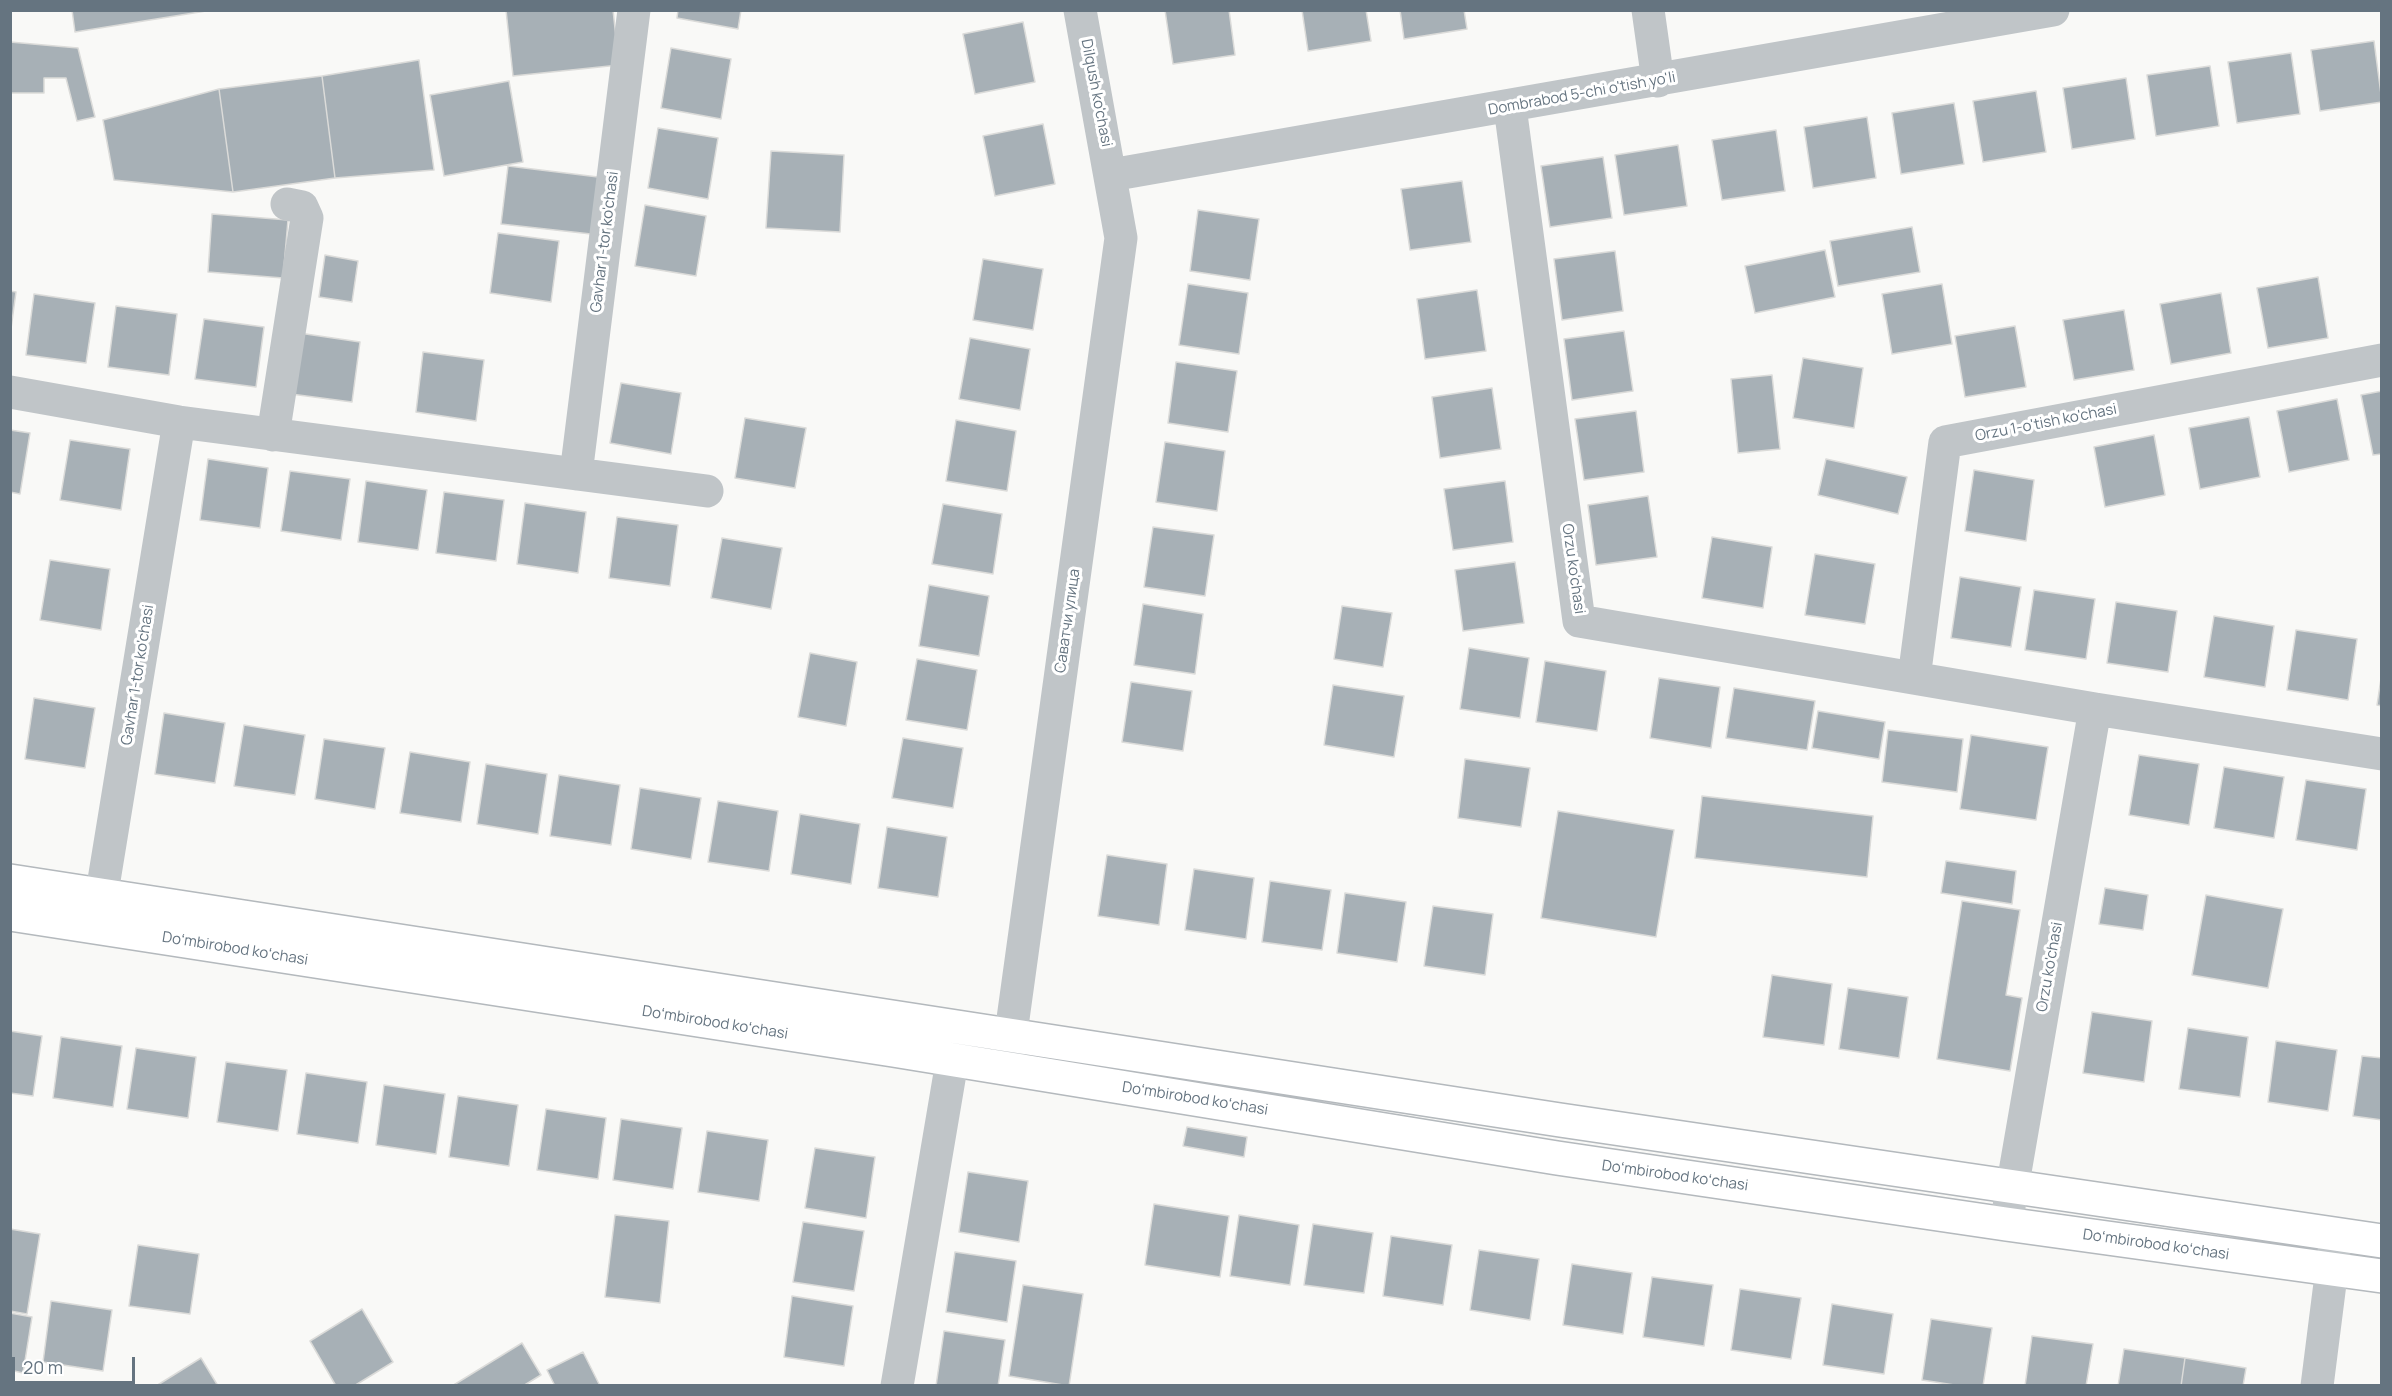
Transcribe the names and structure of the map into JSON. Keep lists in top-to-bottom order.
{
  "streets": {
    "main road": ["Doʻmbirobod koʻchasi"],
    "street": [
      "Dilqush ko'chasi",
      "Dombrabod 5-chi o'tish yo'li",
      "Gavhar 1-tor ko'chasi",
      "Orzu 1-o'tish ko'chasi",
      "Orzu ko'chasi",
      "Саватчи улица"
    ]
  },
  "crossings": [
    ["Dilqush ko'chasi", "Dombrabod 5-chi o'tish yo'li"],
    ["Dilqush ko'chasi", "Саватчи улица"],
    ["Dombrabod 5-chi o'tish yo'li", "Orzu ko'chasi"],
    ["Dombrabod 5-chi o'tish yo'li", "Саватчи улица"],
    ["Gavhar 1-tor ko'chasi", "Doʻmbirobod koʻchasi"],
    ["Orzu 1-o'tish ko'chasi", "Orzu ko'chasi"],
    ["Orzu ko'chasi", "Doʻmbirobod koʻchasi"],
    ["Саватчи улица", "Doʻmbirobod koʻchasi"]
  ],
  "scale_bar": "20 m"
}
